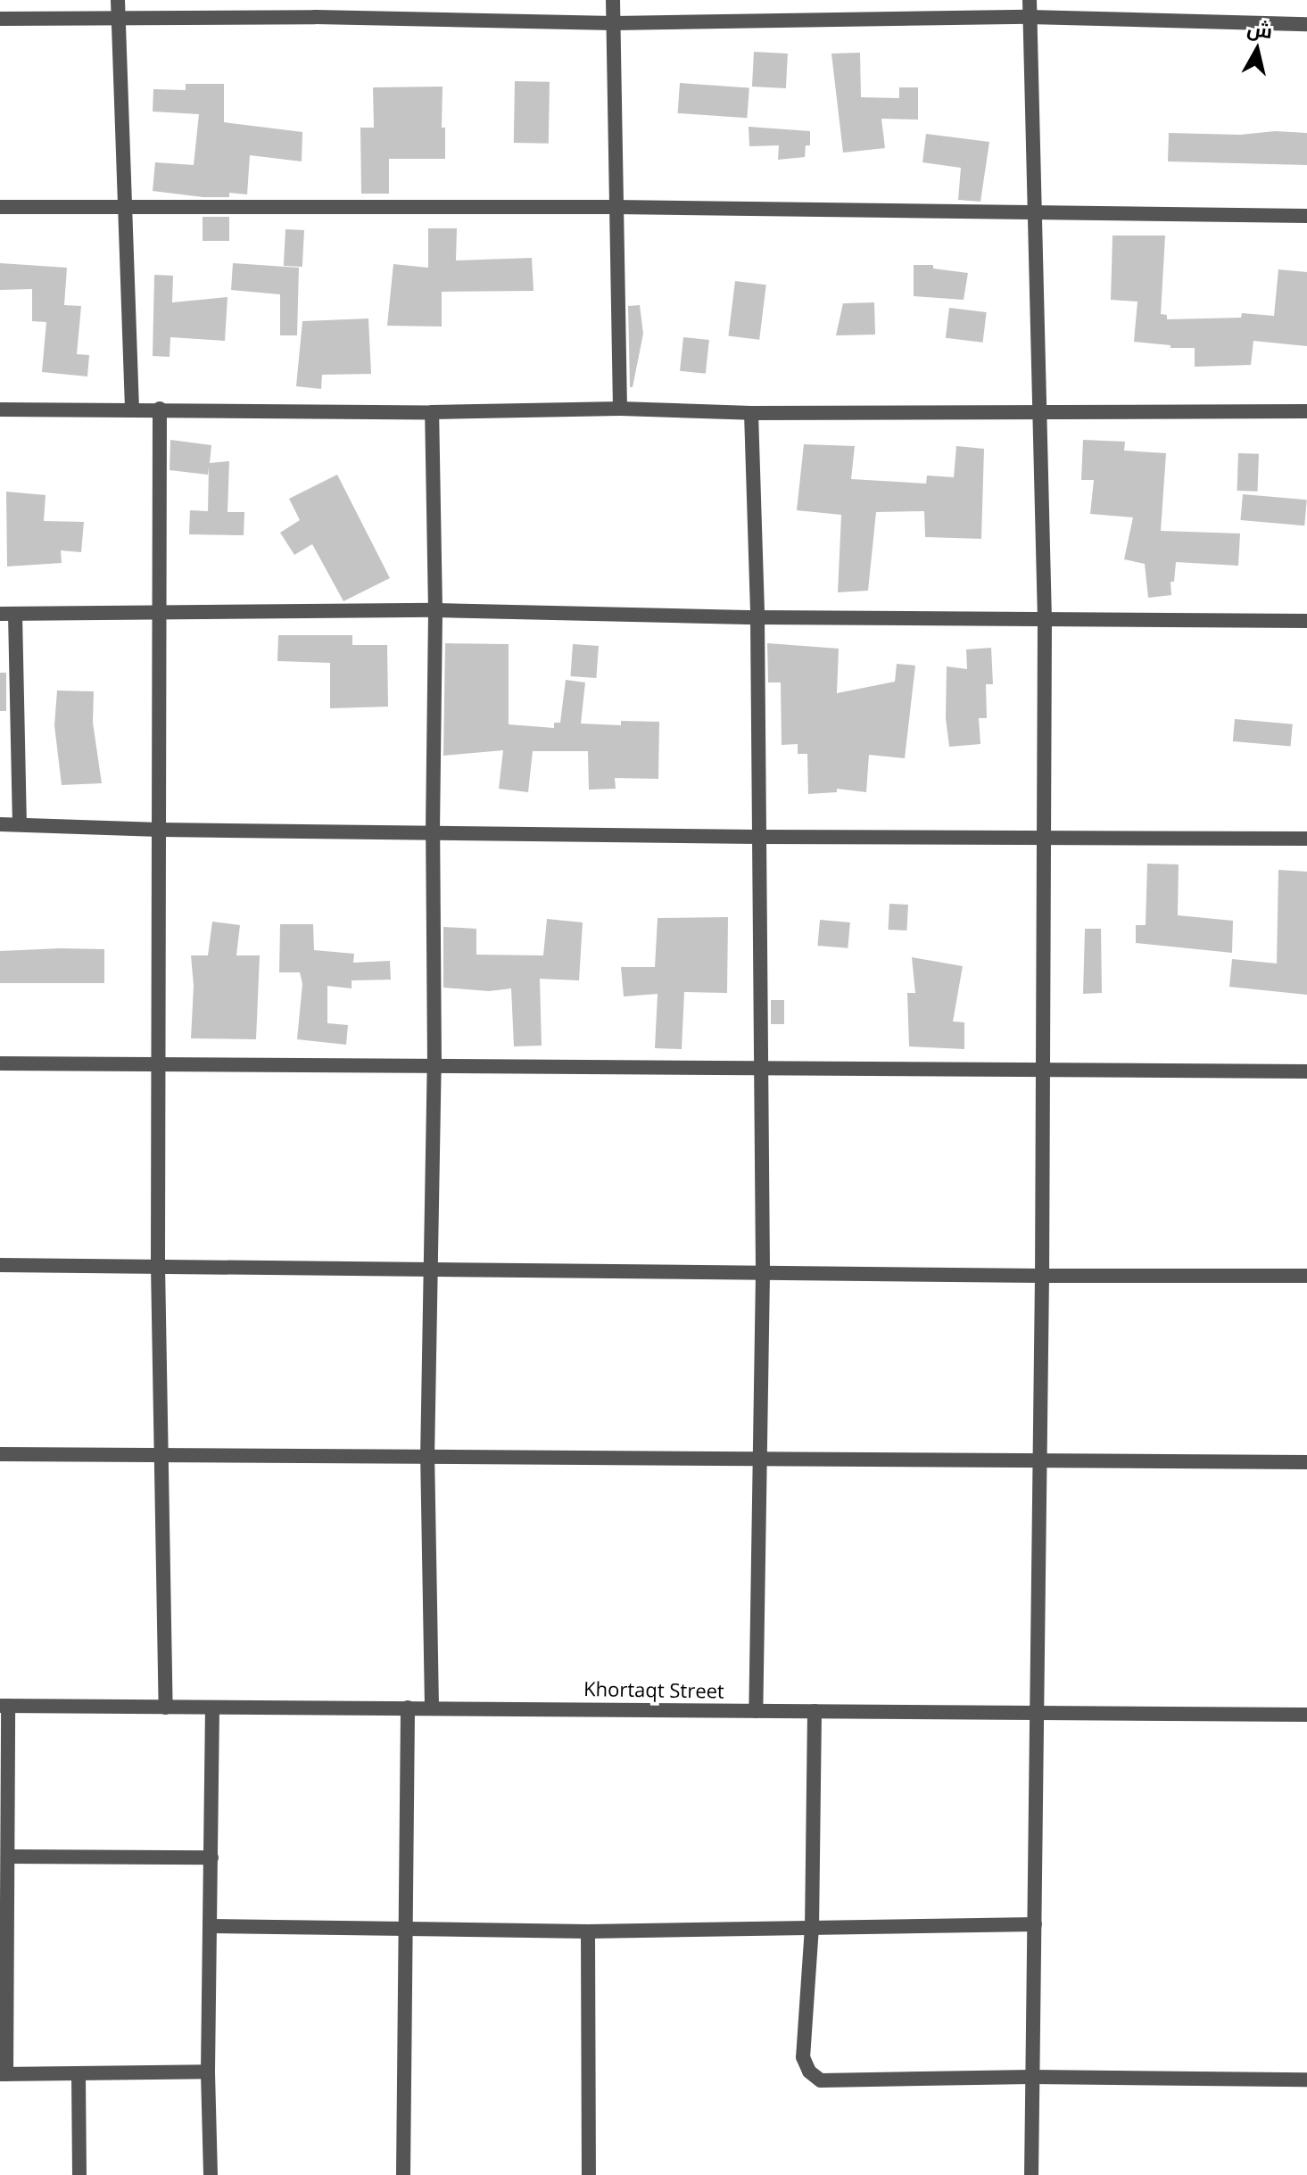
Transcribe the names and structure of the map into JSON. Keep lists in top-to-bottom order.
{
  "streets": {
    "street": ["Khortaqt Street"]
  },
  "north": "top"
}
